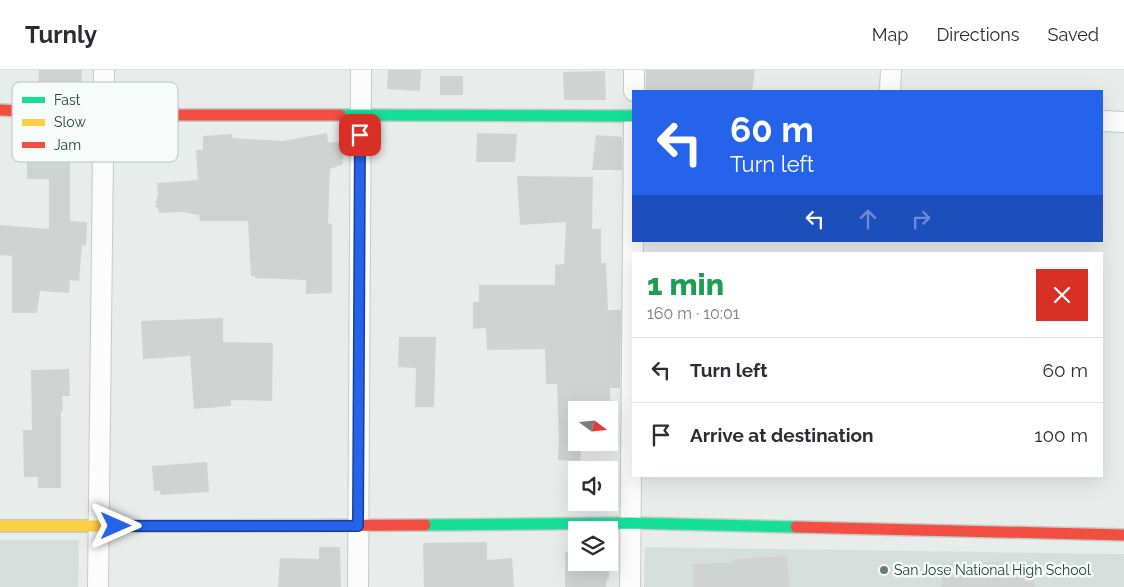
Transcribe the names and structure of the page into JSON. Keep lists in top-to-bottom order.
{
  "places": ["San Jose National High School"],
  "legend": ["Fast", "Slow", "Jam"],
  "north": "right",
  "page": {
    "header": "Turnly",
    "nav": ["Map", "Directions", "Saved"],
    "turn": ["60 m", "Turn left"],
    "heading": ["1 min", "160 m · 10:01"],
    "list": [
      {
        "name": "Turn left",
        "value": "60 m"
      },
      {
        "name": "Arrive at destination",
        "value": "100 m"
      }
    ]
  }
}
